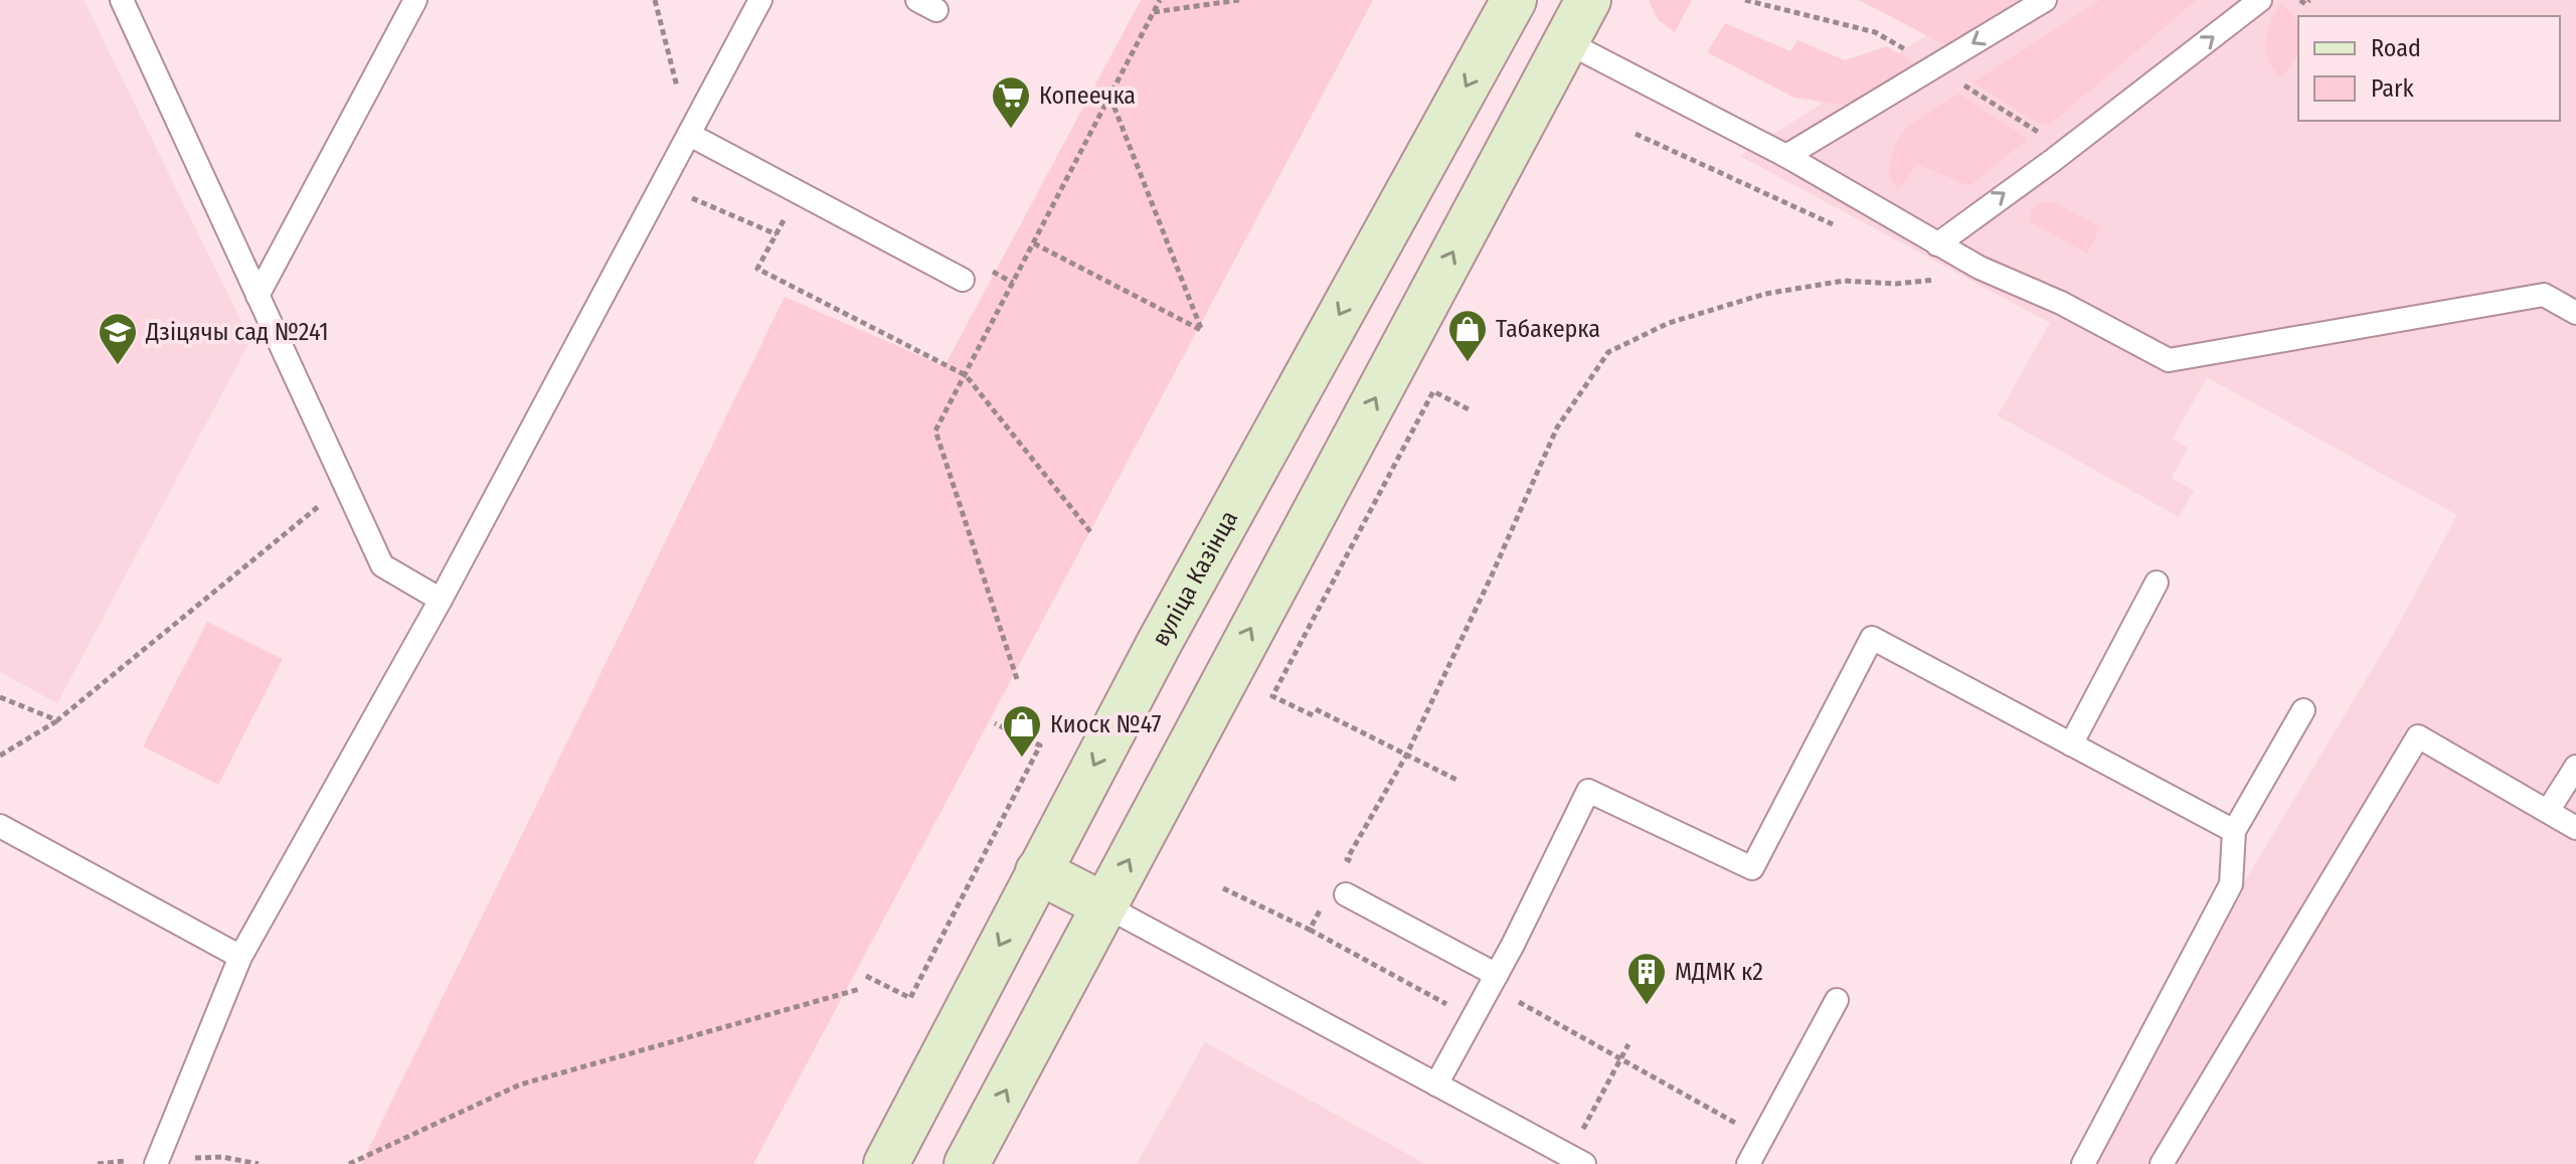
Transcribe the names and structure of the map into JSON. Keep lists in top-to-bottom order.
{
  "streets": {
    "main road": ["вуліца Казінца"]
  },
  "places": {
    "supermarket": ["Копеечка"],
    "shop": ["Табакерка", "Киоск №47"],
    "school or university": ["Дзіцячы сад №241"],
    "building": ["МДМК к2"]
  },
  "legend": ["Road", "Park"]
}
